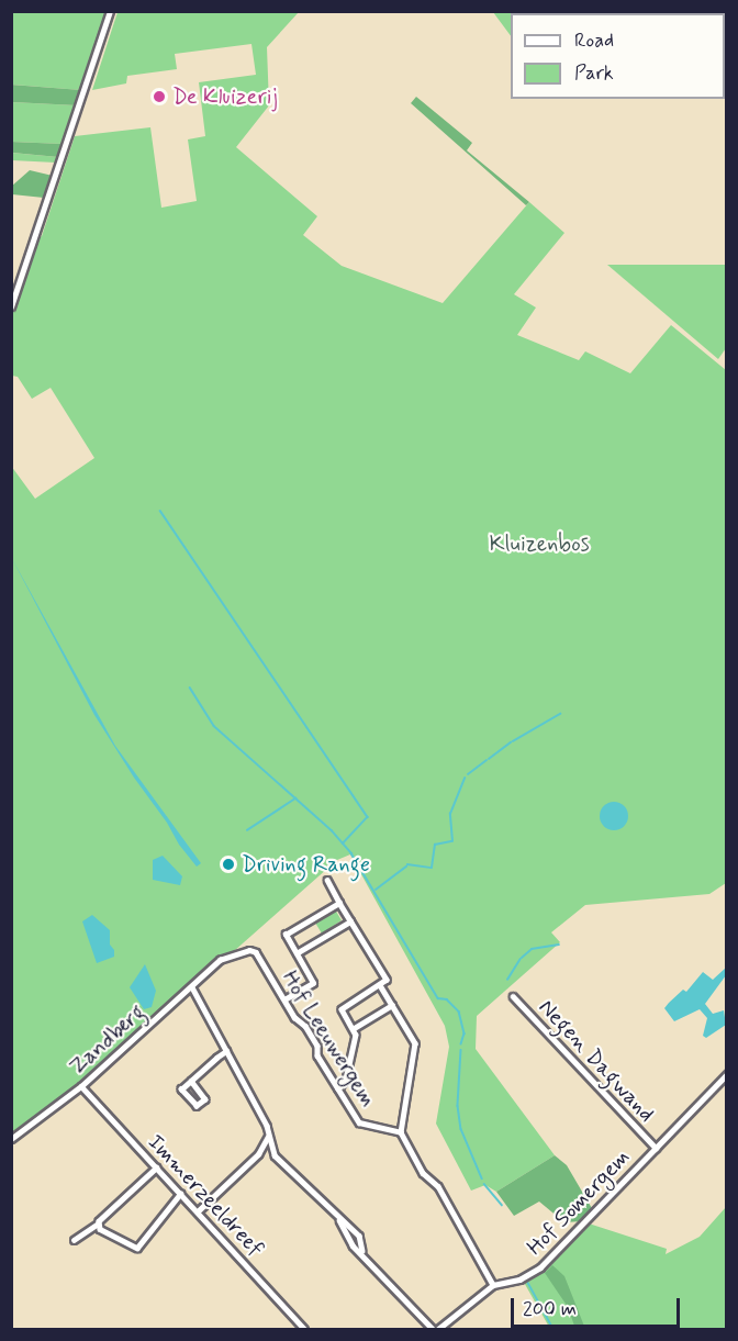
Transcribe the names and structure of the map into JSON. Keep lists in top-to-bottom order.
{
  "streets": {
    "street": [
      "Hof Leeuwergem",
      "Zandberg",
      "Negen Dagwand",
      "Immerzeeldreef",
      "Hof Somergem"
    ]
  },
  "crossings": [
    ["Hof Leeuwergem", "Zandberg"],
    ["Zandberg", "Immerzeeldreef"],
    ["Negen Dagwand", "Hof Somergem"]
  ],
  "parks": ["Kluizenbos"],
  "places": ["De Kluizerij", "Driving Range"],
  "legend": ["Road", "Park"],
  "scale_bar": "200 m"
}
